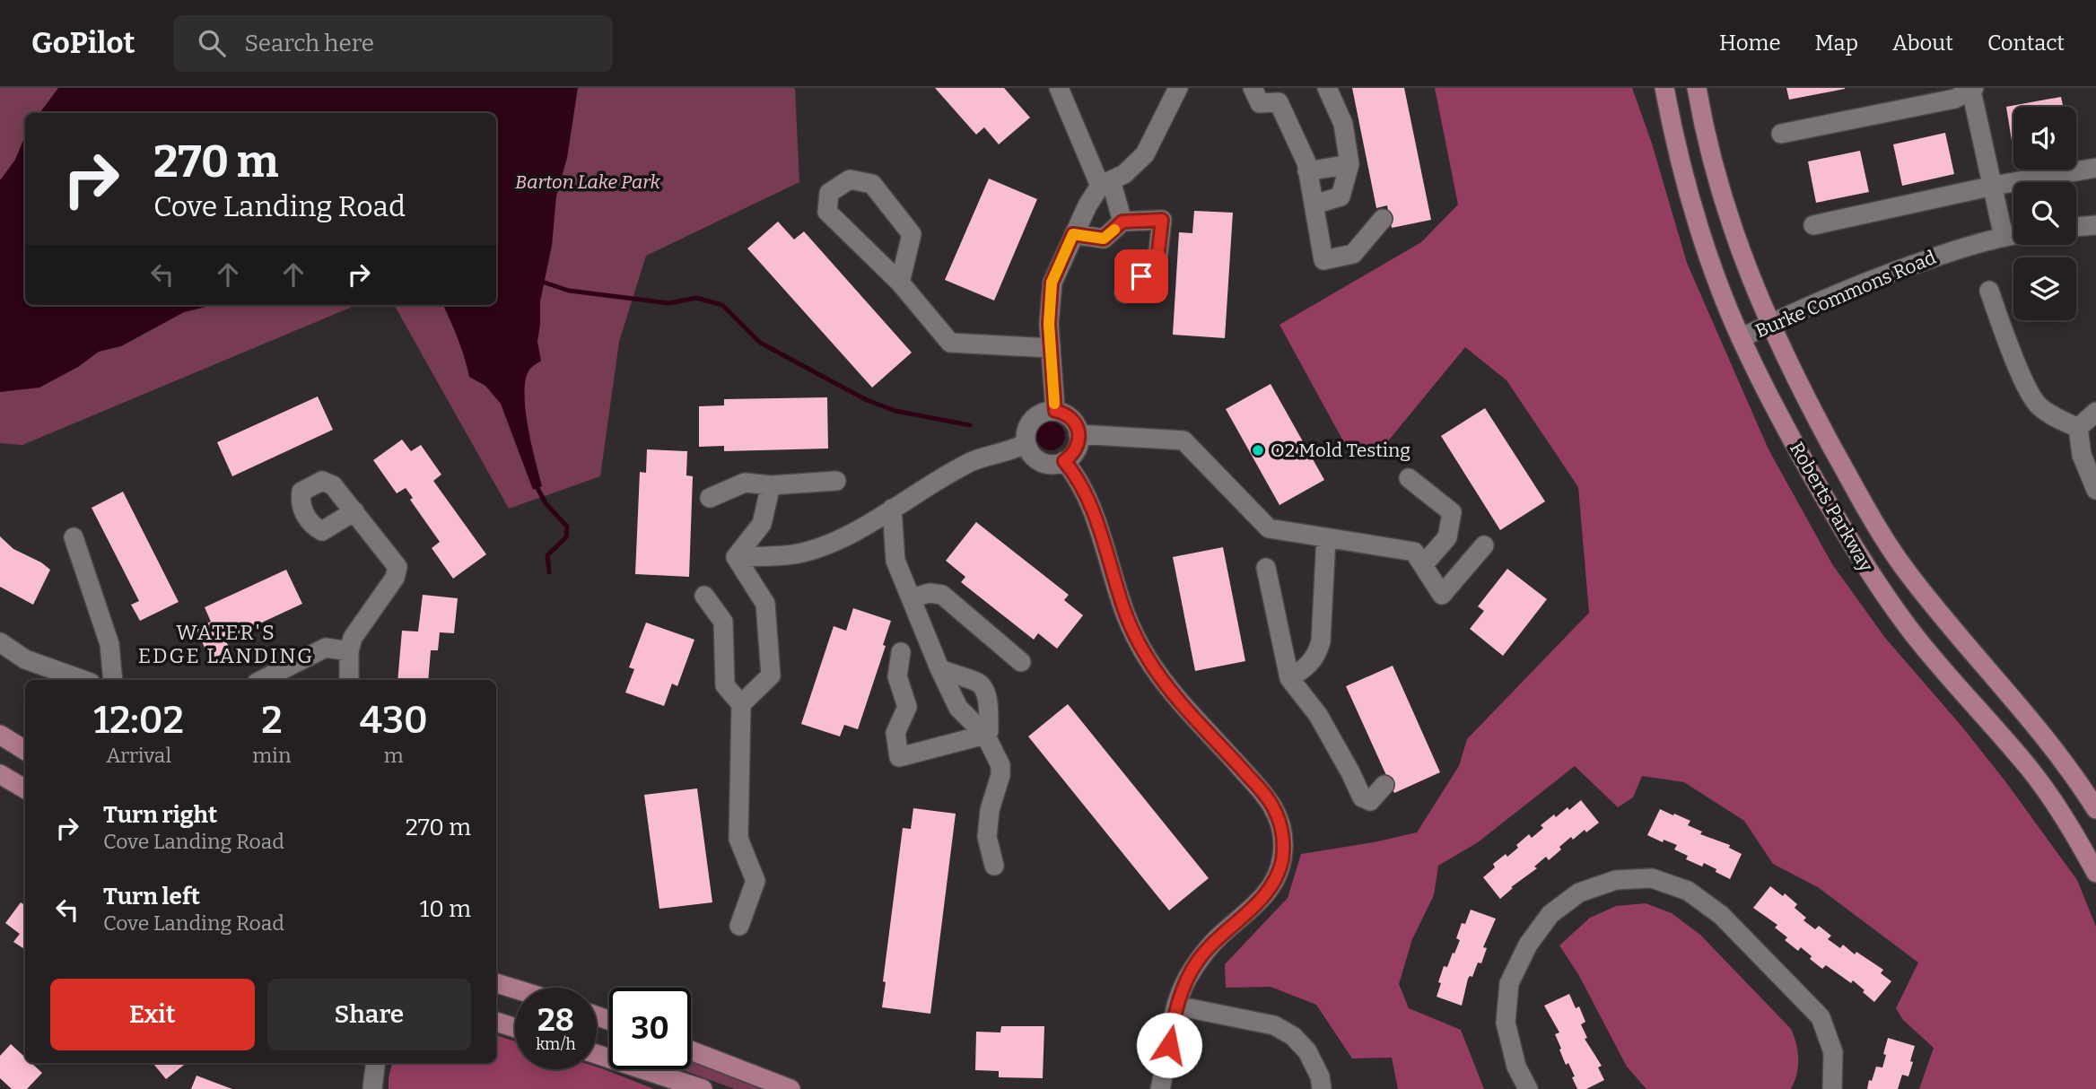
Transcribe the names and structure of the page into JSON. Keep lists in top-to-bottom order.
{
  "streets": {
    "main road": ["Roberts Parkway"],
    "street": ["Burke Commons Road"]
  },
  "crossings": [
    ["Burke Commons Road", "Roberts Parkway"]
  ],
  "districts": ["WATER'S EDGE LANDING"],
  "parks": ["Barton Lake Park"],
  "places": ["O2 Mold Testing"],
  "page": {
    "header": "GoPilot",
    "search": "Search here",
    "nav": [
      "Home",
      "Map",
      "About",
      "Contact"
    ],
    "turn": ["270 m", "Cove Landing Road"],
    "eta": [
      "12:02",
      "Arrival",
      "2",
      "min",
      "430",
      "m"
    ],
    "list": [
      {
        "name": "Turn right",
        "note": "Cove Landing Road",
        "value": "270 m"
      },
      {
        "name": "Turn left",
        "note": "Cove Landing Road",
        "value": "10 m"
      }
    ],
    "buttons": ["Exit", "Share"],
    "speed": "28 km/h",
    "limit": "30"
  }
}
